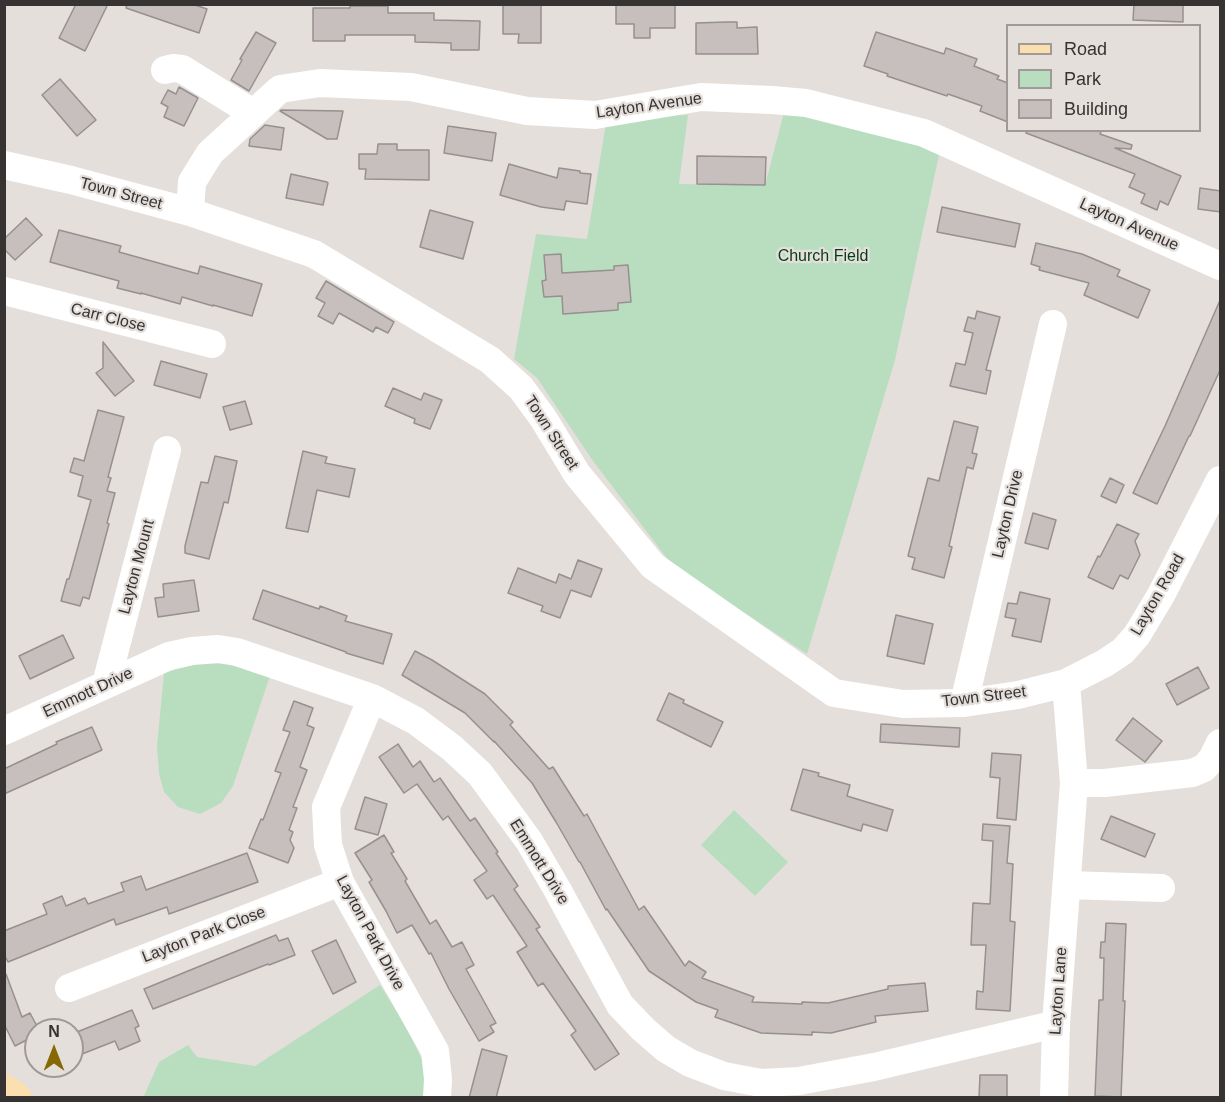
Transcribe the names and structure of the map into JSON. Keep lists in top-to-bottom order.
{
  "streets": {
    "street": [
      "Layton Avenue",
      "Town Street",
      "Carr Close",
      "Layton Drive",
      "Layton Mount",
      "Layton Road",
      "Emmott Drive",
      "Layton Park Drive",
      "Layton Park Close",
      "Layton Lane"
    ]
  },
  "crossings": [
    ["Layton Avenue", "Town Street"],
    ["Town Street", "Layton Drive"],
    ["Town Street", "Layton Road"],
    ["Town Street", "Layton Lane"],
    ["Layton Mount", "Emmott Drive"],
    ["Layton Road", "Layton Lane"],
    ["Emmott Drive", "Layton Park Drive"],
    ["Emmott Drive", "Layton Lane"],
    ["Layton Park Drive", "Layton Park Close"]
  ],
  "parks": ["Church Field"],
  "legend": ["Road", "Park", "Building"],
  "north": "top"
}
